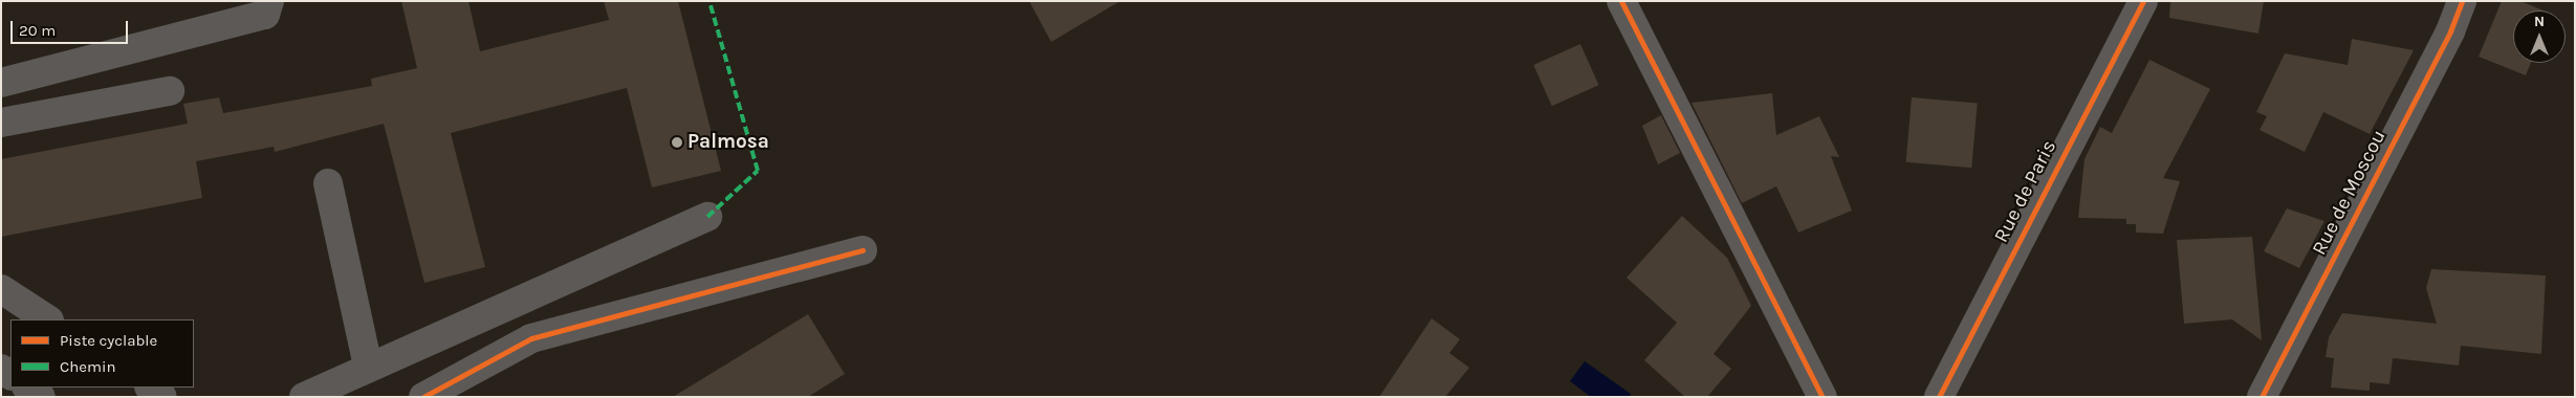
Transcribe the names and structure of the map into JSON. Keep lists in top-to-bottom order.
{
  "streets": {
    "street": ["Rue de Paris", "Rue de Moscou"]
  },
  "places": ["Palmosa"],
  "legend": ["Piste cyclable", "Chemin"],
  "scale_bar": "20 m",
  "north": "top"
}
